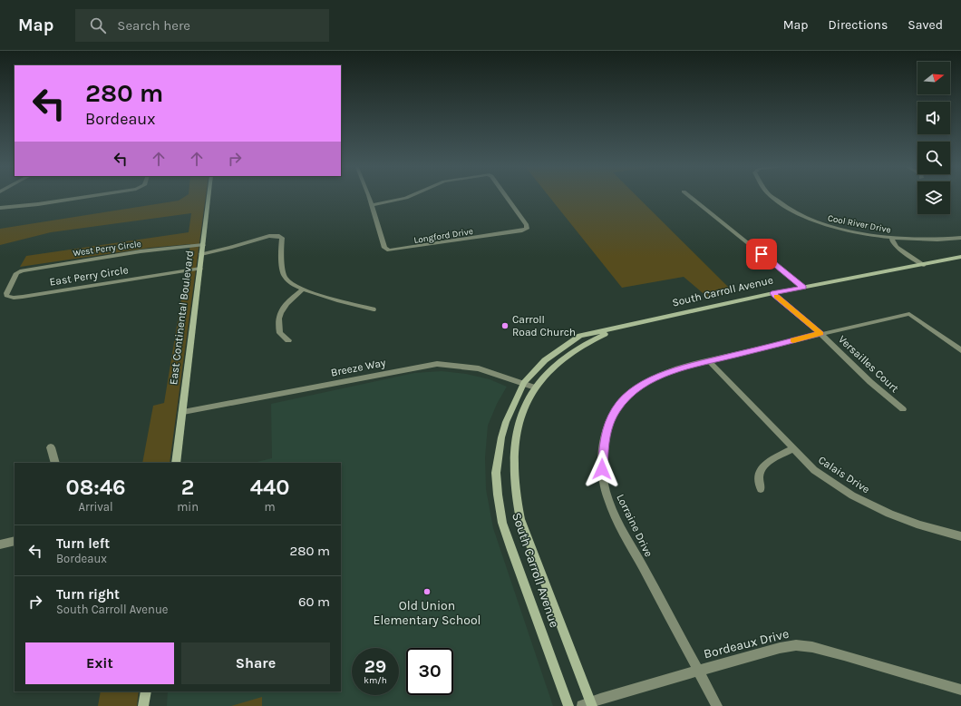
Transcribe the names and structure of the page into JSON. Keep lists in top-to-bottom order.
{
  "streets": {
    "main road": ["South Carroll Avenue", "East Continental Boulevard"],
    "street": [
      "Cool River Drive",
      "Longford Drive",
      "West Perry Circle",
      "East Perry Circle",
      "Versailles Court",
      "Breeze Way",
      "Calais Drive",
      "Lorraine Drive",
      "Bordeaux Drive"
    ]
  },
  "crossings": [
    ["West Perry Circle", "East Perry Circle"],
    ["West Perry Circle", "East Continental Boulevard"],
    ["East Perry Circle", "East Continental Boulevard"],
    ["South Carroll Avenue", "Versailles Court"],
    ["South Carroll Avenue", "Breeze Way"],
    ["South Carroll Avenue", "Bordeaux Drive"],
    ["East Continental Boulevard", "Breeze Way"],
    ["Versailles Court", "Lorraine Drive"],
    ["Calais Drive", "Lorraine Drive"],
    ["Lorraine Drive", "Bordeaux Drive"]
  ],
  "places": ["Carroll Road Church", "Old Union Elementary School"],
  "north": "right",
  "page": {
    "header": "Map",
    "search": "Search here",
    "nav": ["Map", "Directions", "Saved"],
    "turn": ["280 m", "Bordeaux"],
    "eta": [
      "08:46",
      "Arrival",
      "2",
      "min",
      "440",
      "m"
    ],
    "list": [
      {
        "name": "Turn left",
        "note": "Bordeaux",
        "value": "280 m"
      },
      {
        "name": "Turn right",
        "note": "South Carroll Avenue",
        "value": "60 m"
      }
    ],
    "buttons": ["Exit", "Share"],
    "speed": "29 km/h",
    "limit": "30"
  }
}
